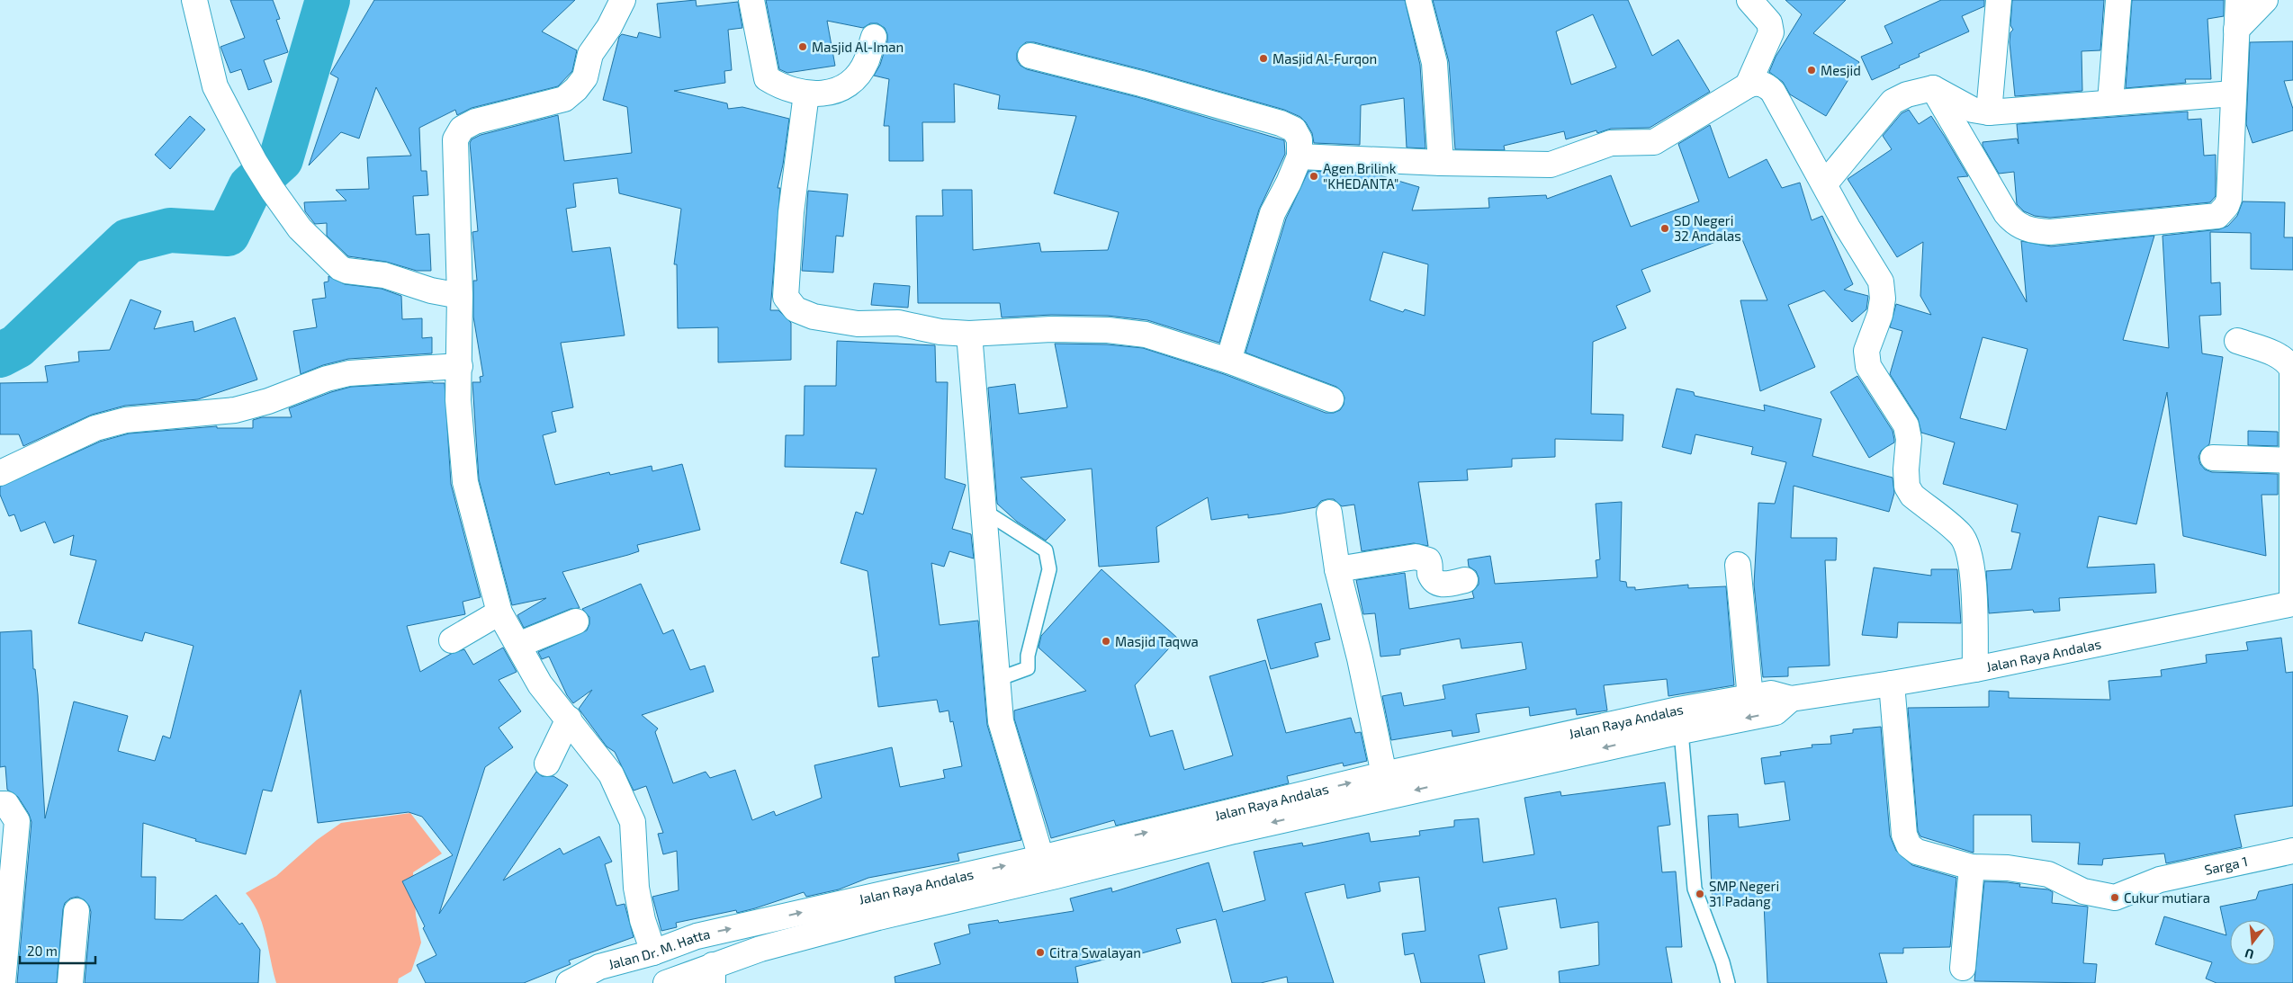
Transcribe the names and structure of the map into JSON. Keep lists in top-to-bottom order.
{
  "streets": {
    "street": ["Jalan Raya Andalas", "Sarga 1", "Jalan Dr. M. Hatta"]
  },
  "crossings": [
    ["Jalan Raya Andalas", "Sarga 1"],
    ["Jalan Raya Andalas", "Jalan Dr. M. Hatta"]
  ],
  "places": [
    "Masjid Al-Iman",
    "Masjid Al-Furqon",
    "Mesjid",
    "Agen Brilink \"KHEDANTA\"",
    "SD Negeri 32 Andalas",
    "Masjid Taqwa",
    "SMP Negeri 31 Padang",
    "Cukur mutiara",
    "Citra Swalayan"
  ],
  "scale_bar": "20 m",
  "north": "bottom"
}
